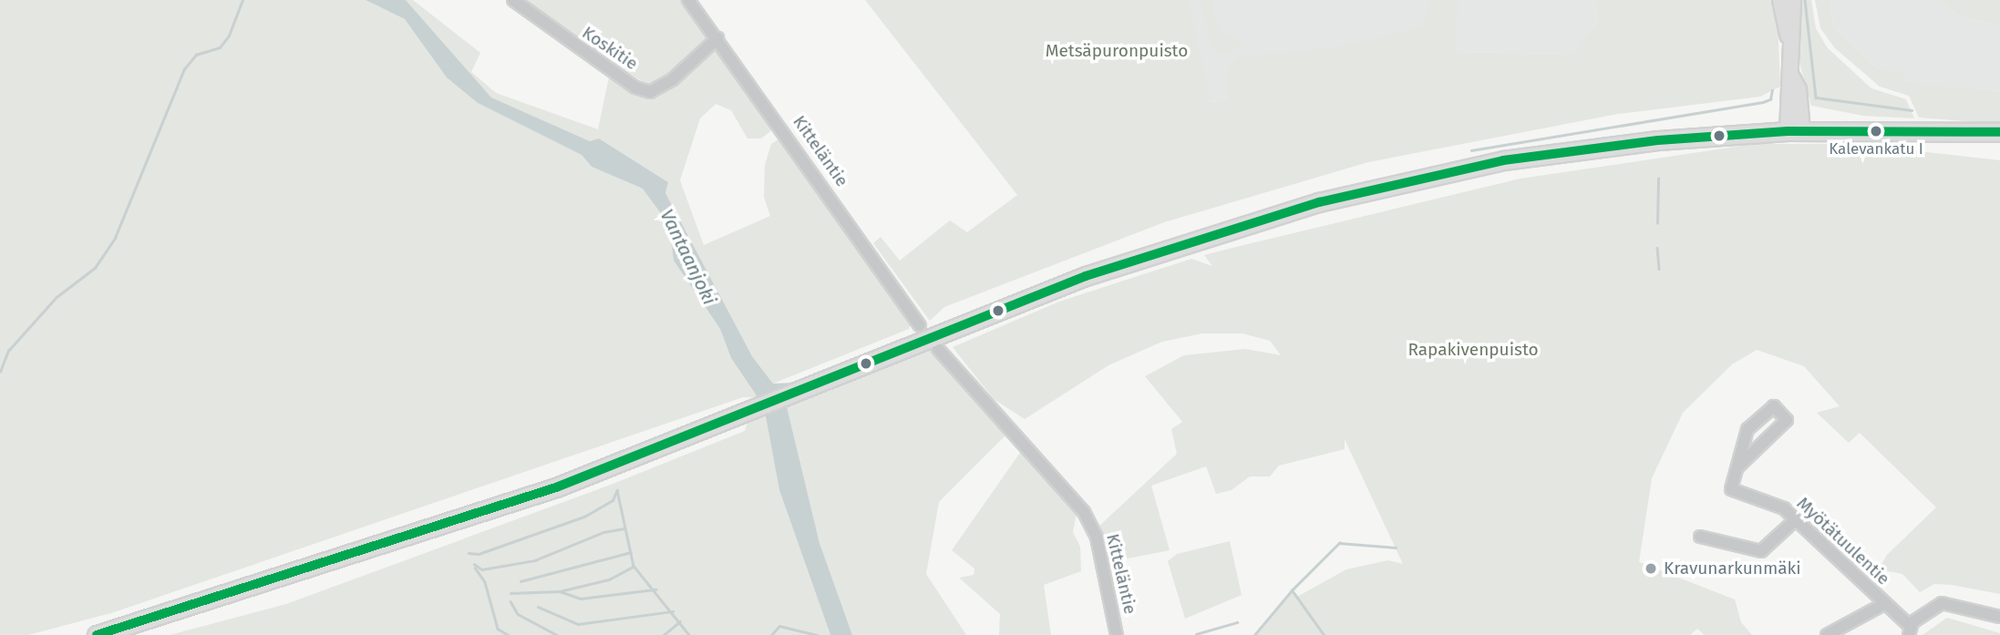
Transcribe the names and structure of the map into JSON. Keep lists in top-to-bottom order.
{
  "streets": {
    "street": ["Koskitie", "Kitteläntie", "Myötätuulentie"]
  },
  "crossings": [
    ["Koskitie", "Kitteläntie"]
  ],
  "water": ["Vantaanjoki"],
  "parks": ["Metsäpuronpuisto", "Rapakivenpuisto"],
  "places": ["Kalevankatu I", "Kravunarkunmäki"]
}
